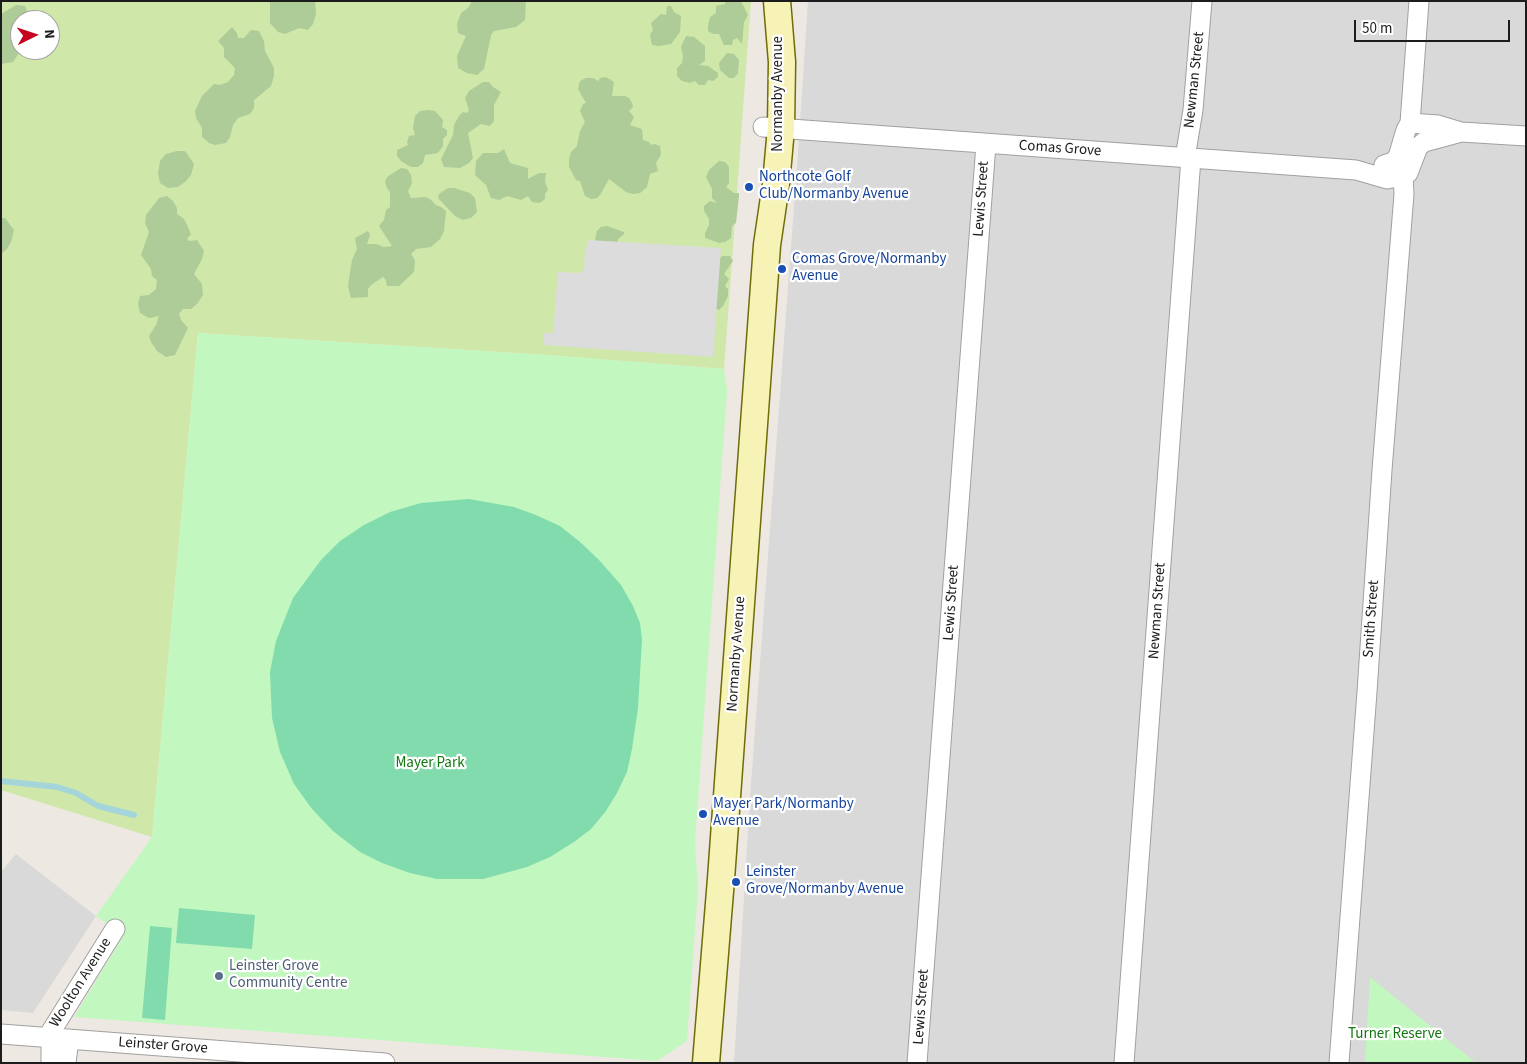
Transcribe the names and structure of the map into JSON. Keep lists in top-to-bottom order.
{
  "streets": {
    "main road": ["Normanby Avenue"],
    "street": [
      "Newman Street",
      "Comas Grove",
      "Lewis Street",
      "Smith Street",
      "Woolton Avenue",
      "Leinster Grove"
    ]
  },
  "crossings": [
    ["Newman Street", "Comas Grove"],
    ["Normanby Avenue", "Comas Grove"],
    ["Comas Grove", "Lewis Street"],
    ["Comas Grove", "Smith Street"],
    ["Woolton Avenue", "Leinster Grove"]
  ],
  "parks": ["Mayer Park", "Turner Reserve"],
  "places": [
    "Northcote Golf Club/Normanby Avenue",
    "Comas Grove/Normanby Avenue",
    "Mayer Park/Normanby Avenue",
    "Leinster Grove/Normanby Avenue",
    "Leinster Grove Community Centre"
  ],
  "scale_bar": "50 m",
  "north": "right"
}
